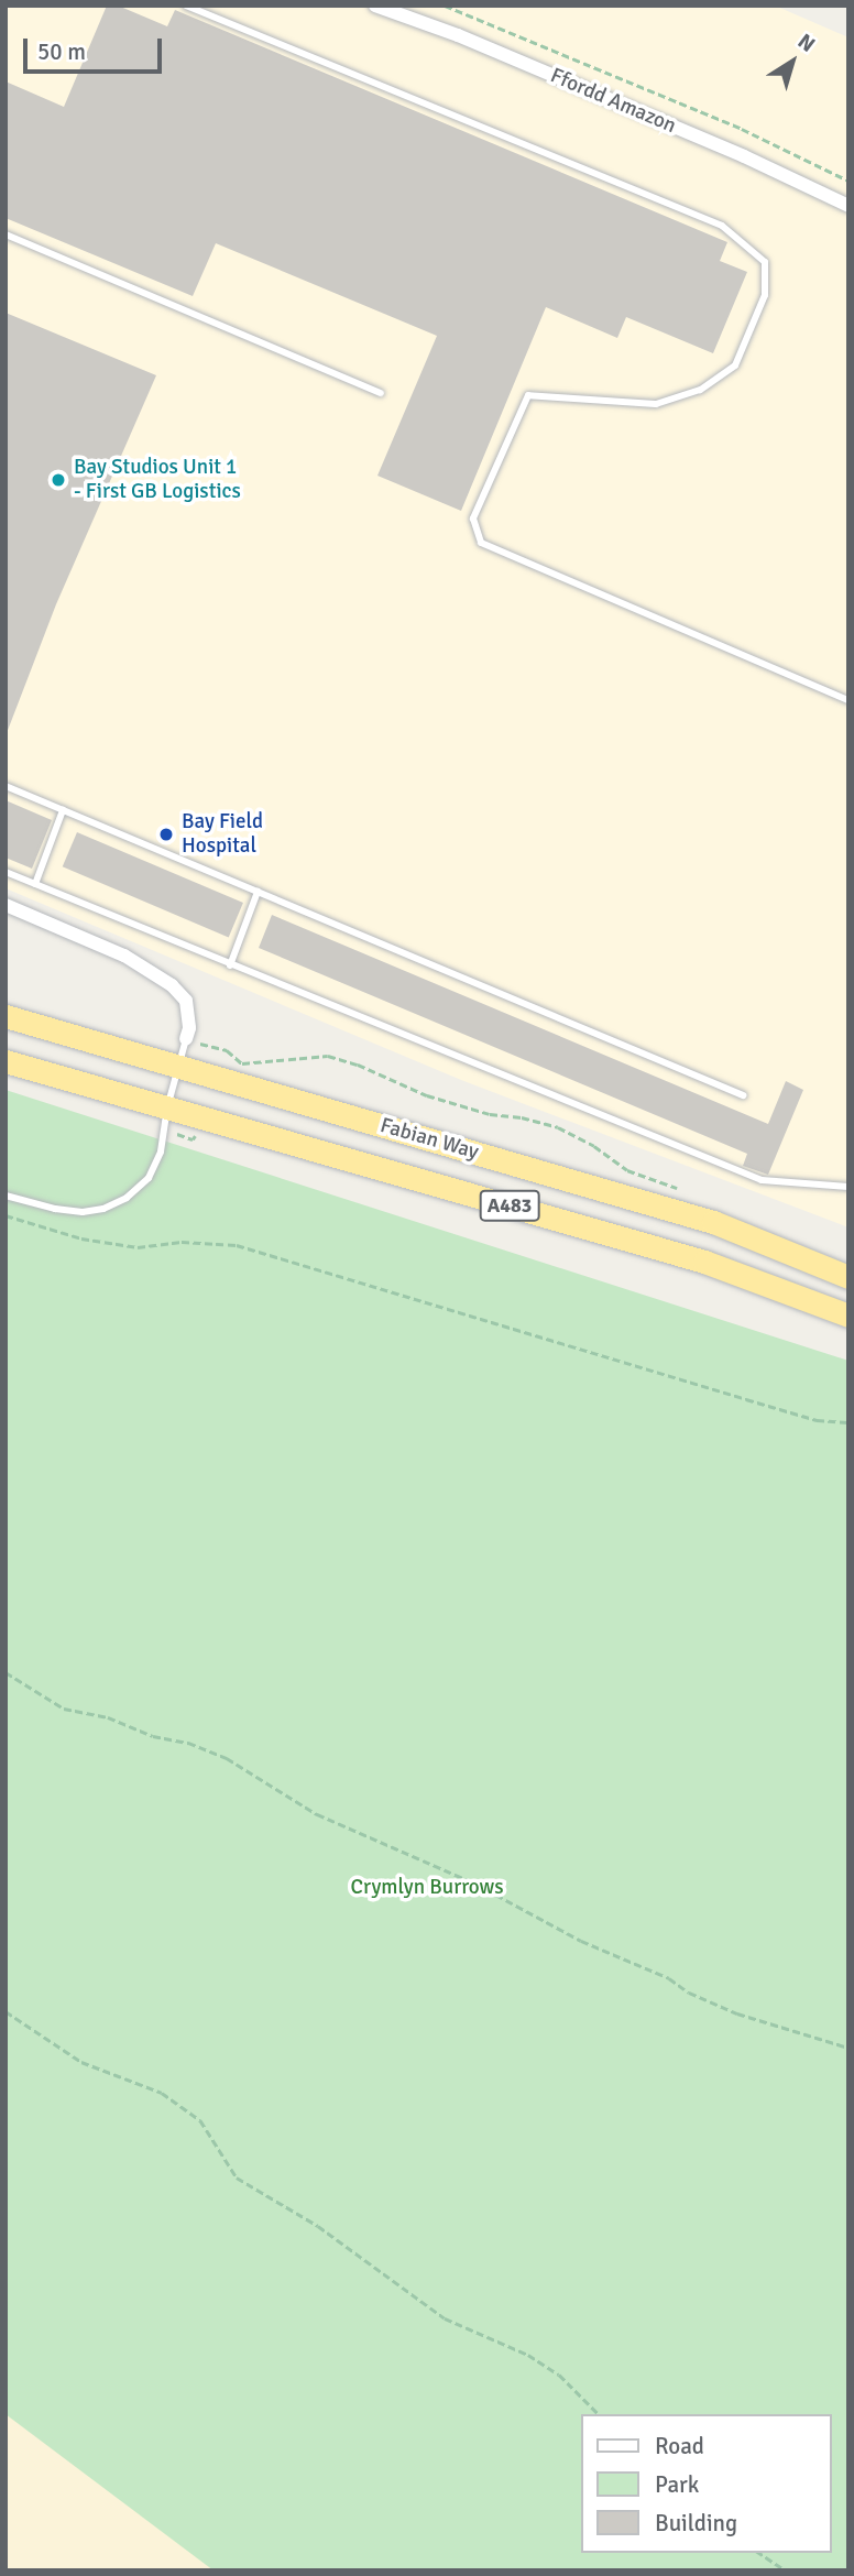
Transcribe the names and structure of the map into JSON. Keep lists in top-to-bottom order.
{
  "streets": {
    "highway": ["Fabian Way", "A483"],
    "street": ["Ffordd Amazon"]
  },
  "parks": ["Crymlyn Burrows"],
  "places": ["Bay Studios Unit 1 - First GB Logistics", "Bay Field Hospital"],
  "legend": ["Road", "Park", "Building"],
  "scale_bar": "50 m",
  "north": "top right"
}
